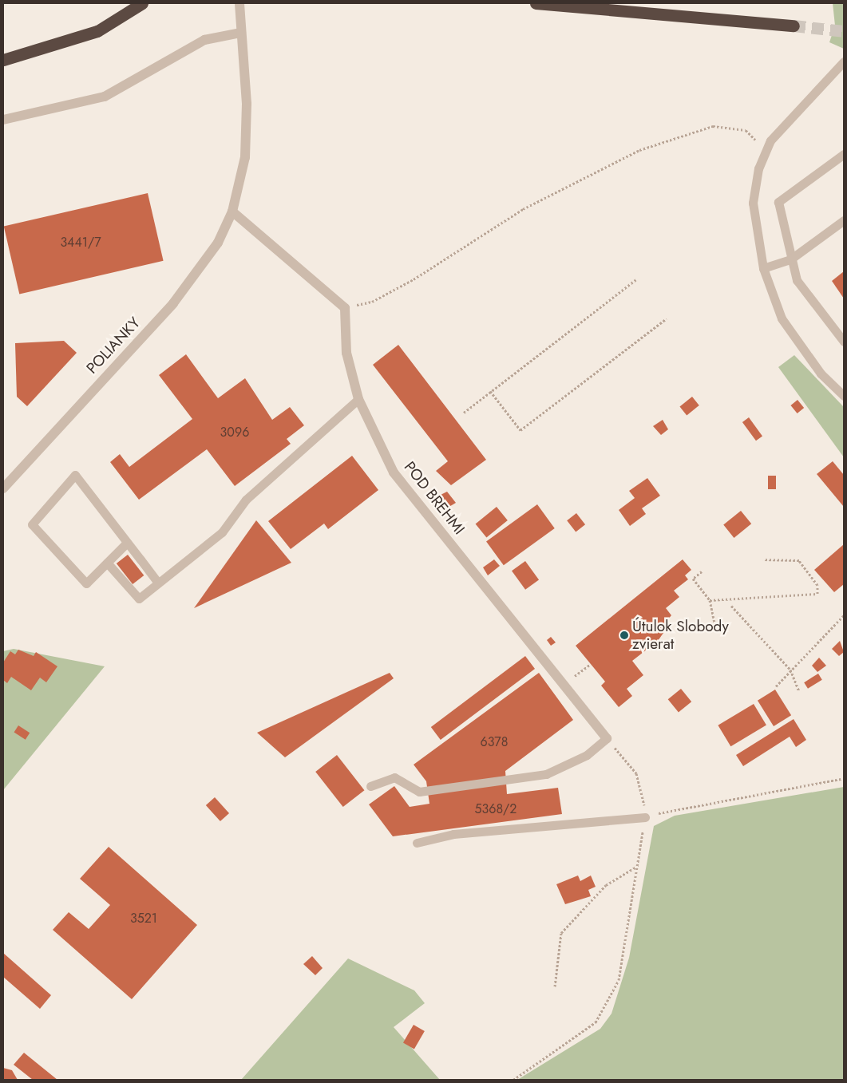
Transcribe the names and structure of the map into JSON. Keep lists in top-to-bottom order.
{
  "streets": {
    "street": ["POLIANKY", "POD BREHMI"]
  },
  "places": ["Útulok Slobody zvierat"],
  "house_numbers": [
    "3441/7",
    "3096",
    "6378",
    "5368/2",
    "3521"
  ]
}
